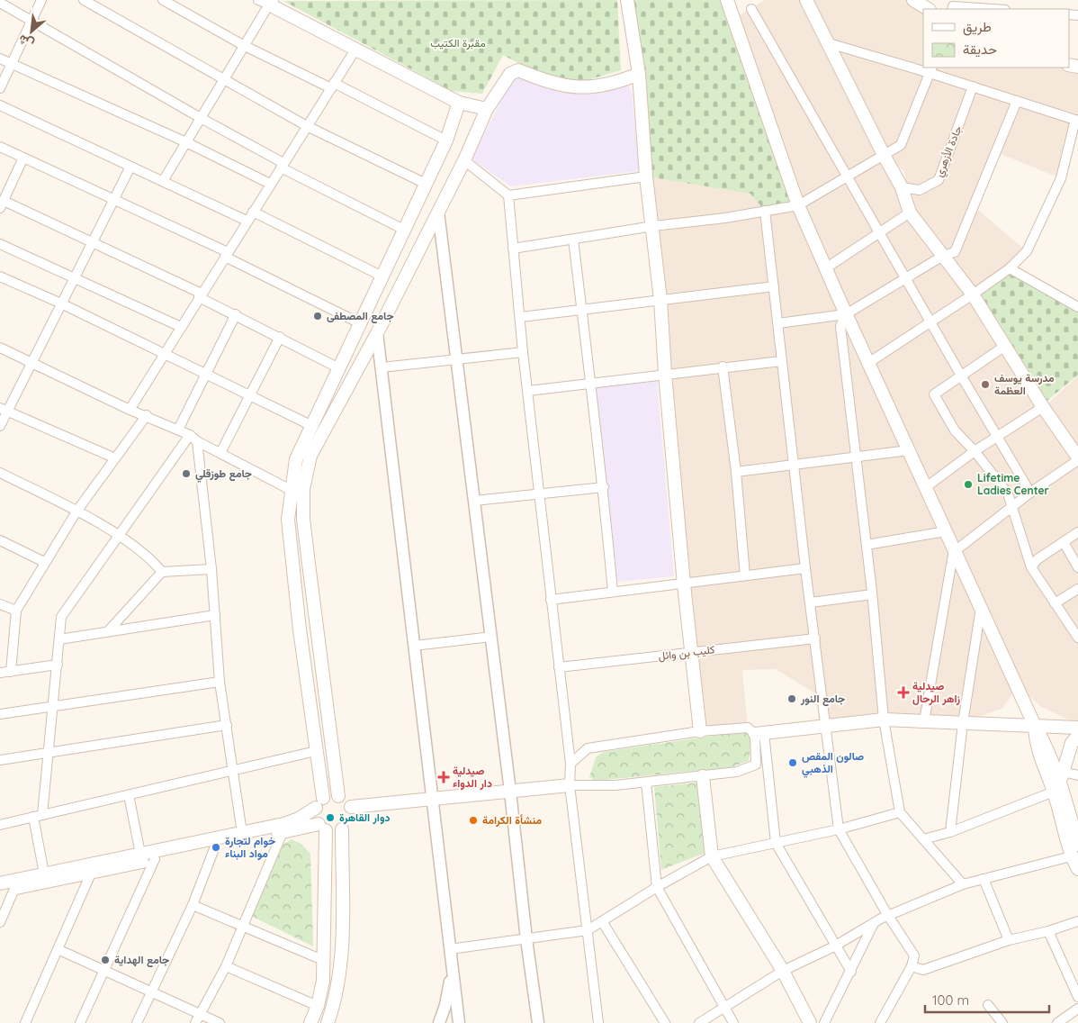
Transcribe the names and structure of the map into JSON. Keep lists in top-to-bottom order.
{
  "streets": {
    "street": ["جادة الأزهري", "كليب بن وائل"]
  },
  "parks": ["مقبرة الكتيب"],
  "places": {
    "other": [
      "جامع المصطفى",
      "مدرسة يوسف العظمة",
      "جامع طوزقلي",
      "Lifetime Ladies Center",
      "جامع النور",
      "صالون المقص الذهبي",
      "دوار القاهرة",
      "منشأة الكرامة",
      "خوام لتجارة مواد البناء",
      "جامع الهداية"
    ],
    "health": ["صيدلية زاهر الرحال", "صيدلية دار الدواء"]
  },
  "legend": ["طريق", "حديقة"],
  "scale_bar": "100 m",
  "north": "bottom left"
}
